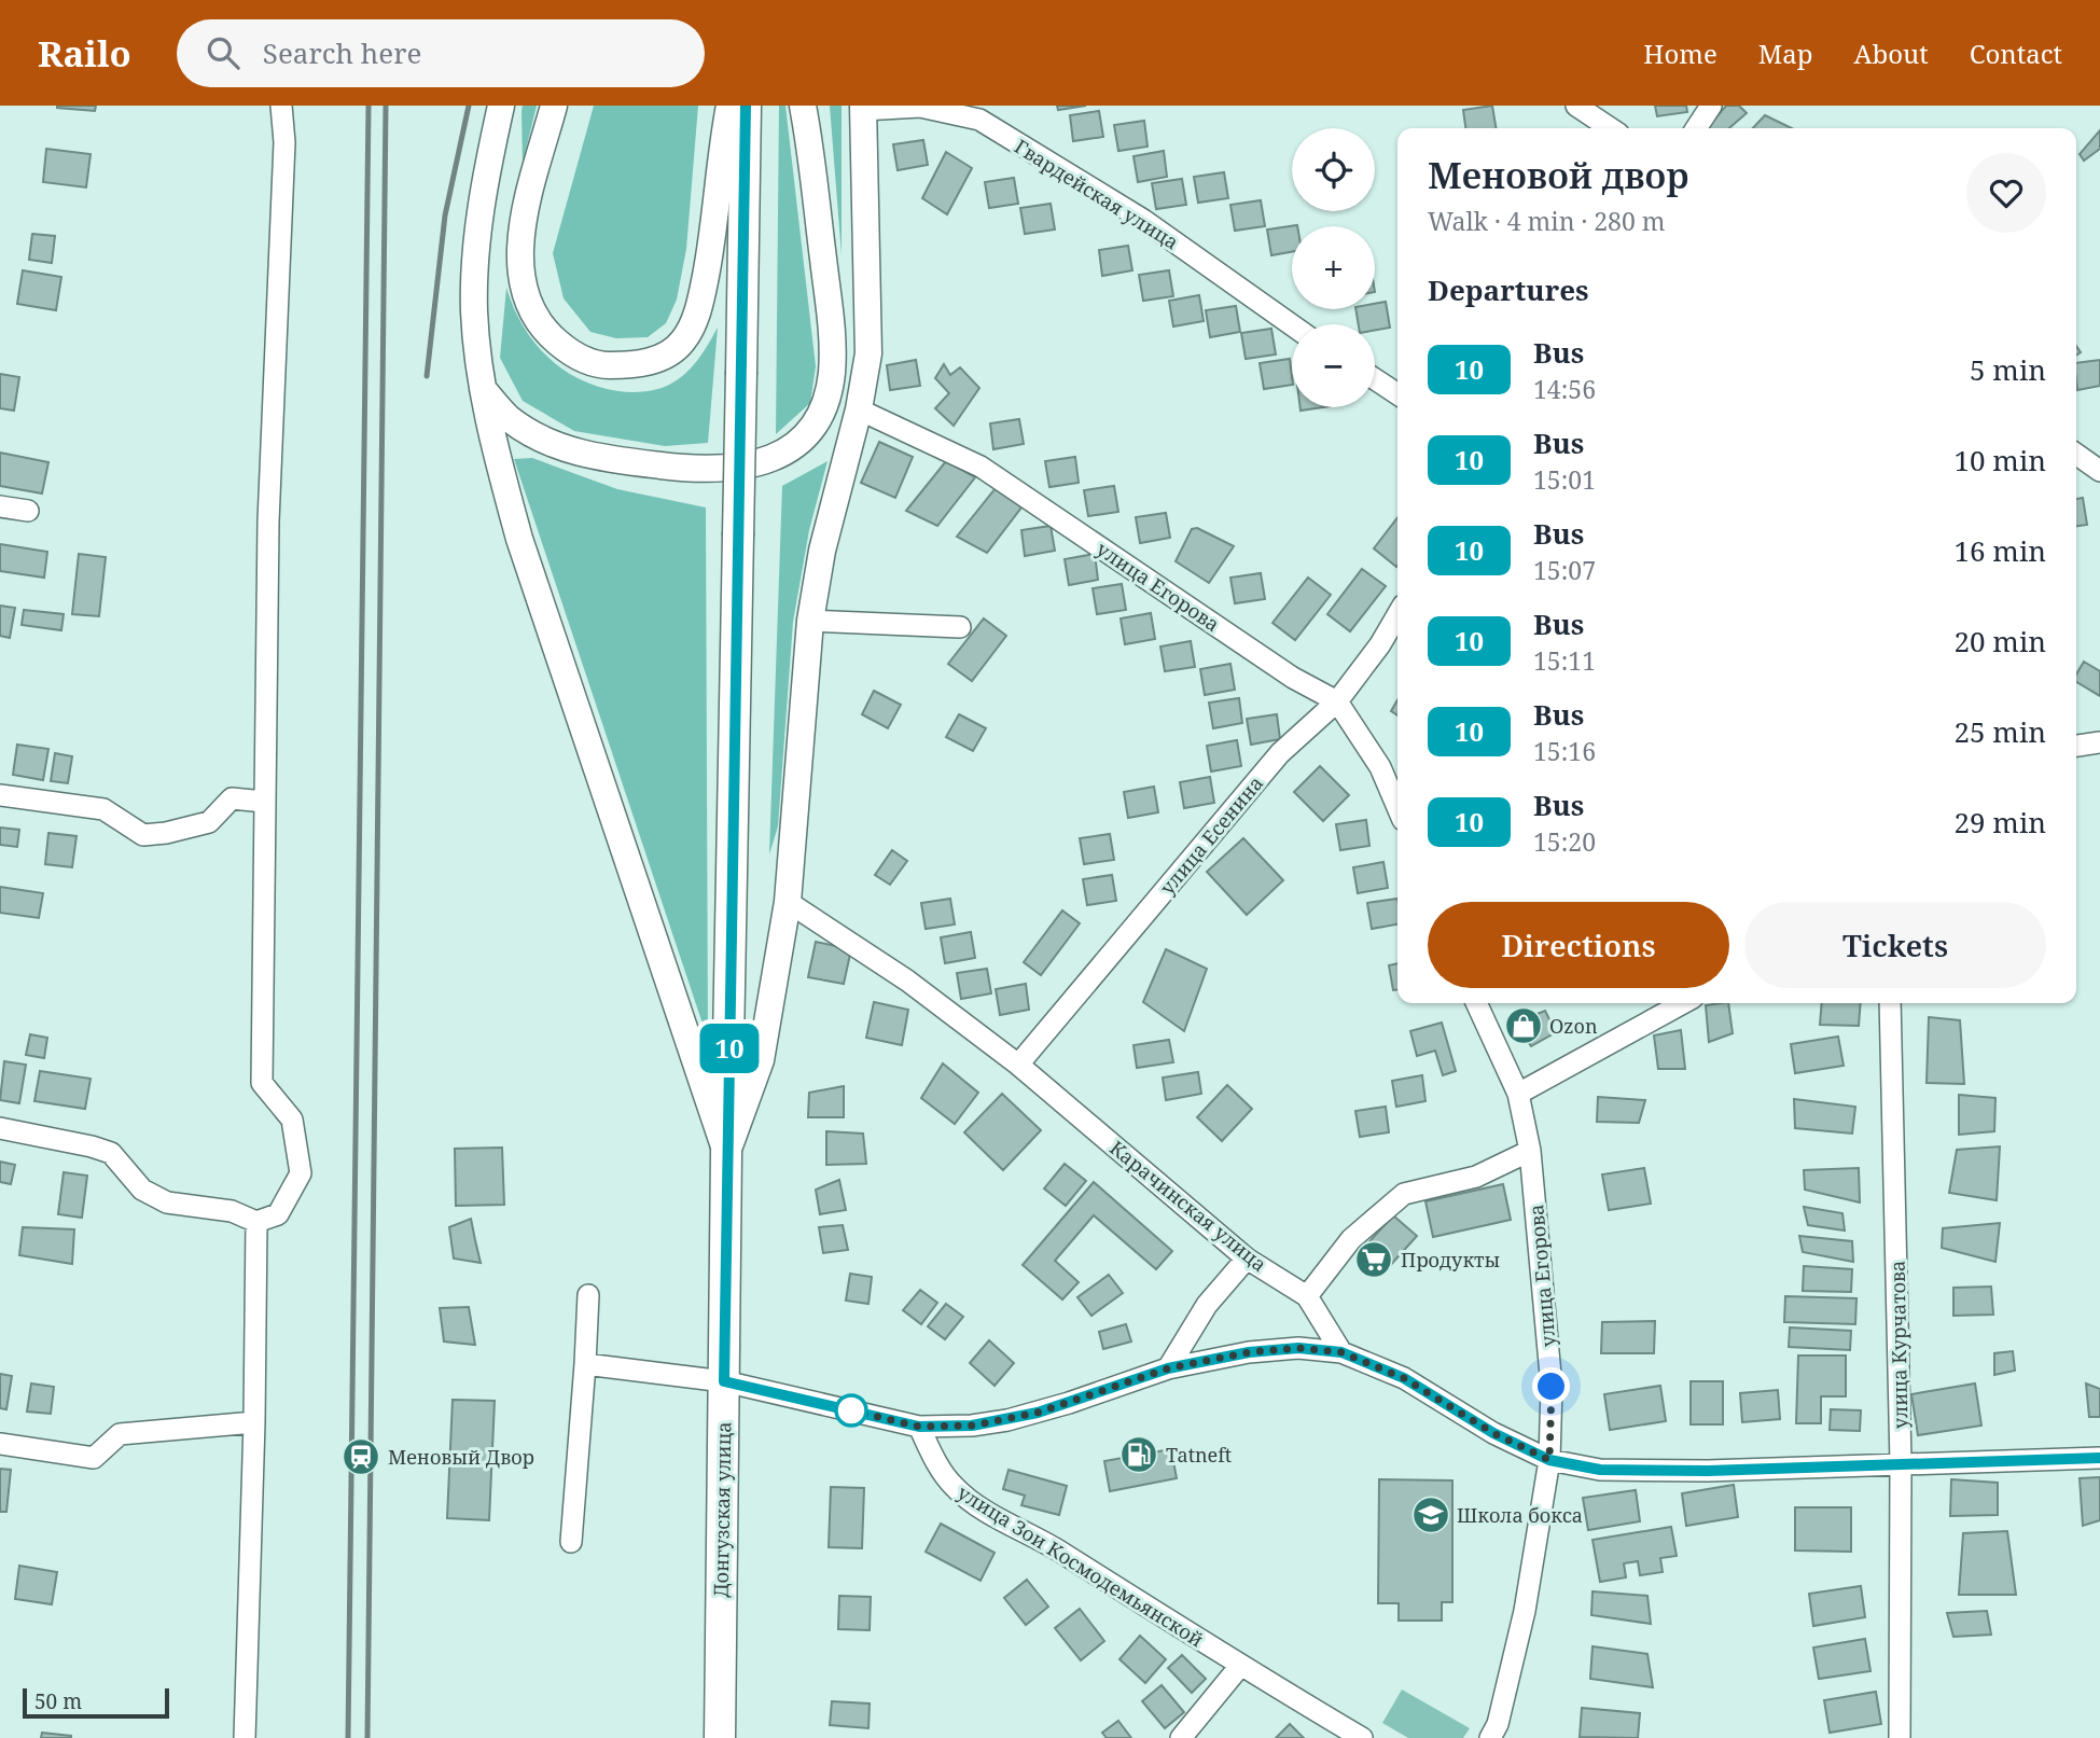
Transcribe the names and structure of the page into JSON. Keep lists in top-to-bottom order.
{
  "streets": {
    "highway": ["Донгузская улица"],
    "street": [
      "Гвардейская улица",
      "улица Егорова",
      "улица Есенина",
      "Карачинская улица",
      "улица Курчатова",
      "улица Зои Космодемьянской"
    ]
  },
  "crossings": [
    ["улица Егорова", "улица Есенина"],
    ["улица Есенина", "Карачинская улица"]
  ],
  "places": {
    "shop": ["Ozon"],
    "supermarket": ["Продукты"],
    "fuel station": ["Tatneft"],
    "station": ["Меновый Двор"],
    "school or university": ["Школа бокса"]
  },
  "lines": ["bus line 10"],
  "scale_bar": "50 m",
  "page": {
    "header": "Railo",
    "search": "Search here",
    "nav": [
      "Home",
      "Map",
      "About",
      "Contact"
    ],
    "on_map": "10",
    "map_buttons": ["+", "−"],
    "heading": [
      ["Меновой двор", "Walk · 4 min · 280 m"],
      "Departures"
    ],
    "list": [
      {
        "mark": "10",
        "name": "Bus",
        "note": "14:56",
        "value": "5 min"
      },
      {
        "mark": "10",
        "name": "Bus",
        "note": "15:01",
        "value": "10 min"
      },
      {
        "mark": "10",
        "name": "Bus",
        "note": "15:07",
        "value": "16 min"
      },
      {
        "mark": "10",
        "name": "Bus",
        "note": "15:11",
        "value": "20 min"
      },
      {
        "mark": "10",
        "name": "Bus",
        "note": "15:16",
        "value": "25 min"
      },
      {
        "mark": "10",
        "name": "Bus",
        "note": "15:20",
        "value": "29 min"
      }
    ],
    "buttons": ["Directions", "Tickets"],
    "scale": "50 m"
  }
}
